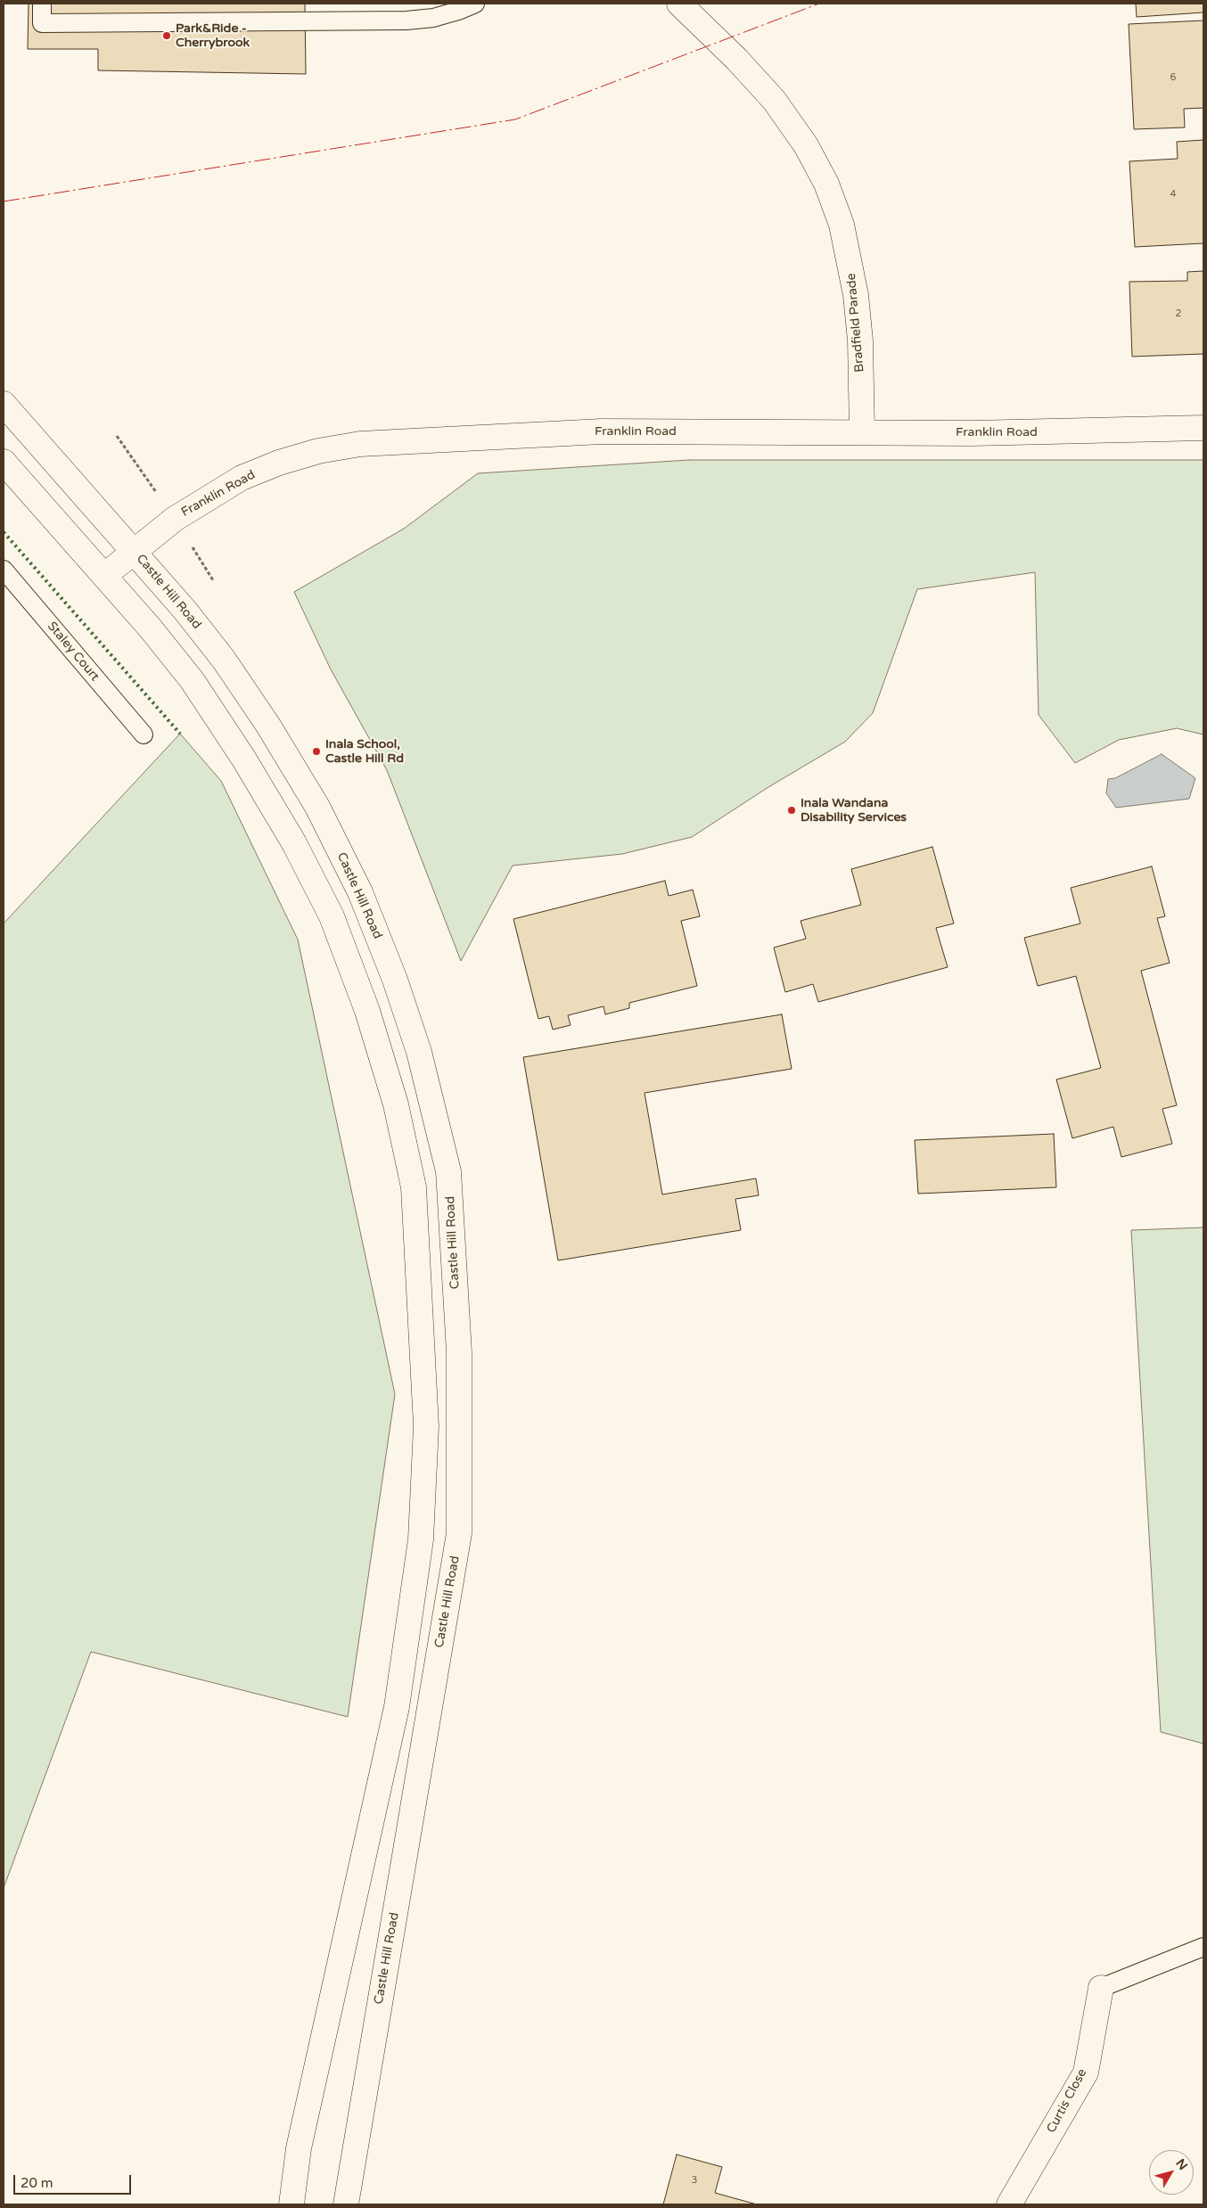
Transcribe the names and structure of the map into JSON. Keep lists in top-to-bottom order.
{
  "streets": {
    "main road": [
      "Bradfield Parade",
      "Franklin Road",
      "Castle Hill Road",
      "Curtis Close"
    ],
    "lane": ["Staley Court"]
  },
  "crossings": [
    ["Bradfield Parade", "Franklin Road"],
    ["Franklin Road", "Castle Hill Road"]
  ],
  "places": ["Park&Ride - Cherrybrook", "Inala School, Castle Hill Rd", "Inala Wandana Disability Services"],
  "house_numbers": [
    "6",
    "4",
    "2",
    "3"
  ],
  "scale_bar": "20 m",
  "north": "top right"
}
